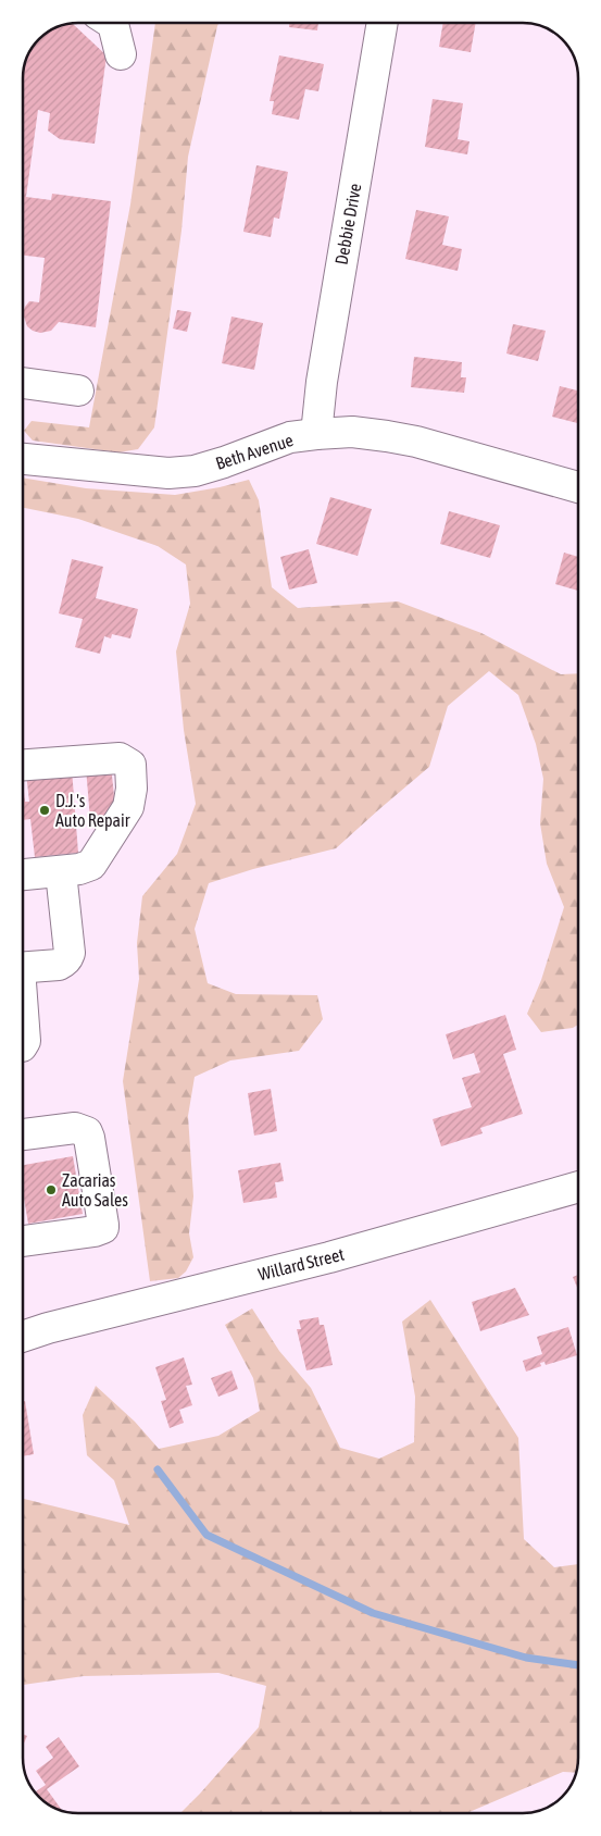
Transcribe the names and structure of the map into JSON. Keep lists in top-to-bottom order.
{
  "streets": {
    "street": ["Debbie Drive", "Beth Avenue", "Willard Street"]
  },
  "crossings": [
    ["Debbie Drive", "Beth Avenue"]
  ],
  "places": ["D.J.'s Auto Repair", "Zacarias Auto Sales"]
}
